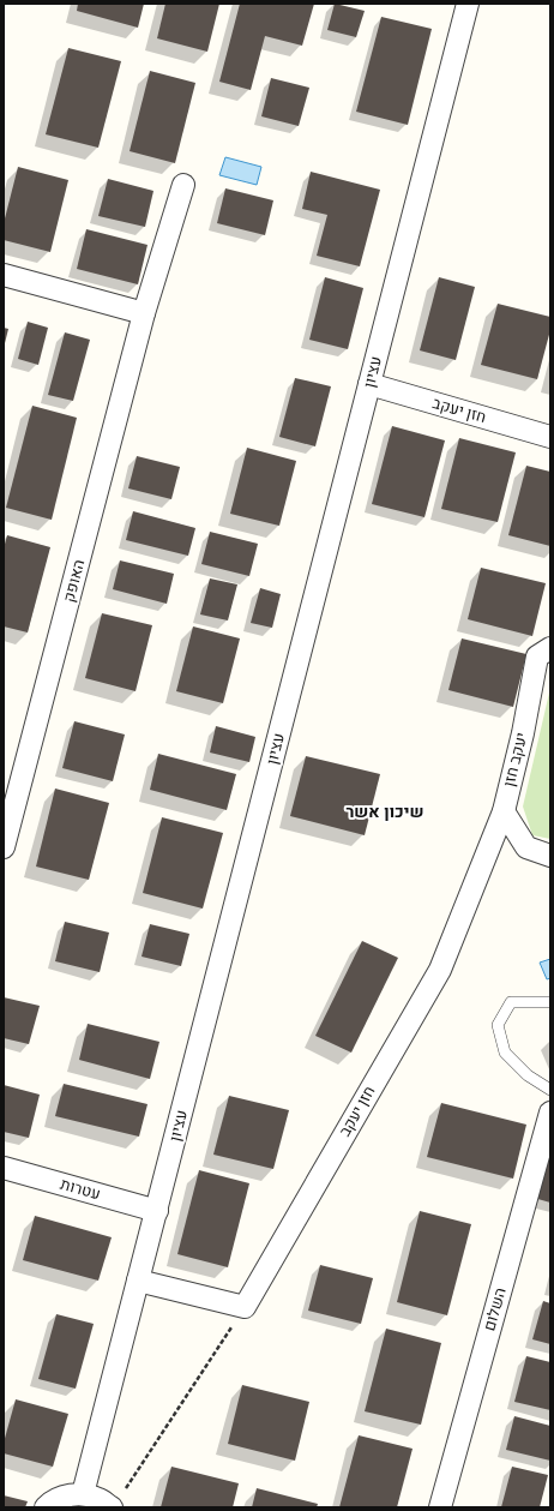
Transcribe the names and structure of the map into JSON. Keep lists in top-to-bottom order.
{
  "streets": {
    "street": [
      "עציון",
      "חזן יעקב",
      "האופק",
      "יעקב חזן",
      "עטרות",
      "השלום"
    ]
  },
  "crossings": [
    ["עציון", "חזן יעקב"],
    ["עציון", "עטרות"],
    ["חזן יעקב", "יעקב חזן"]
  ],
  "districts": ["שיכון אשר"]
}
